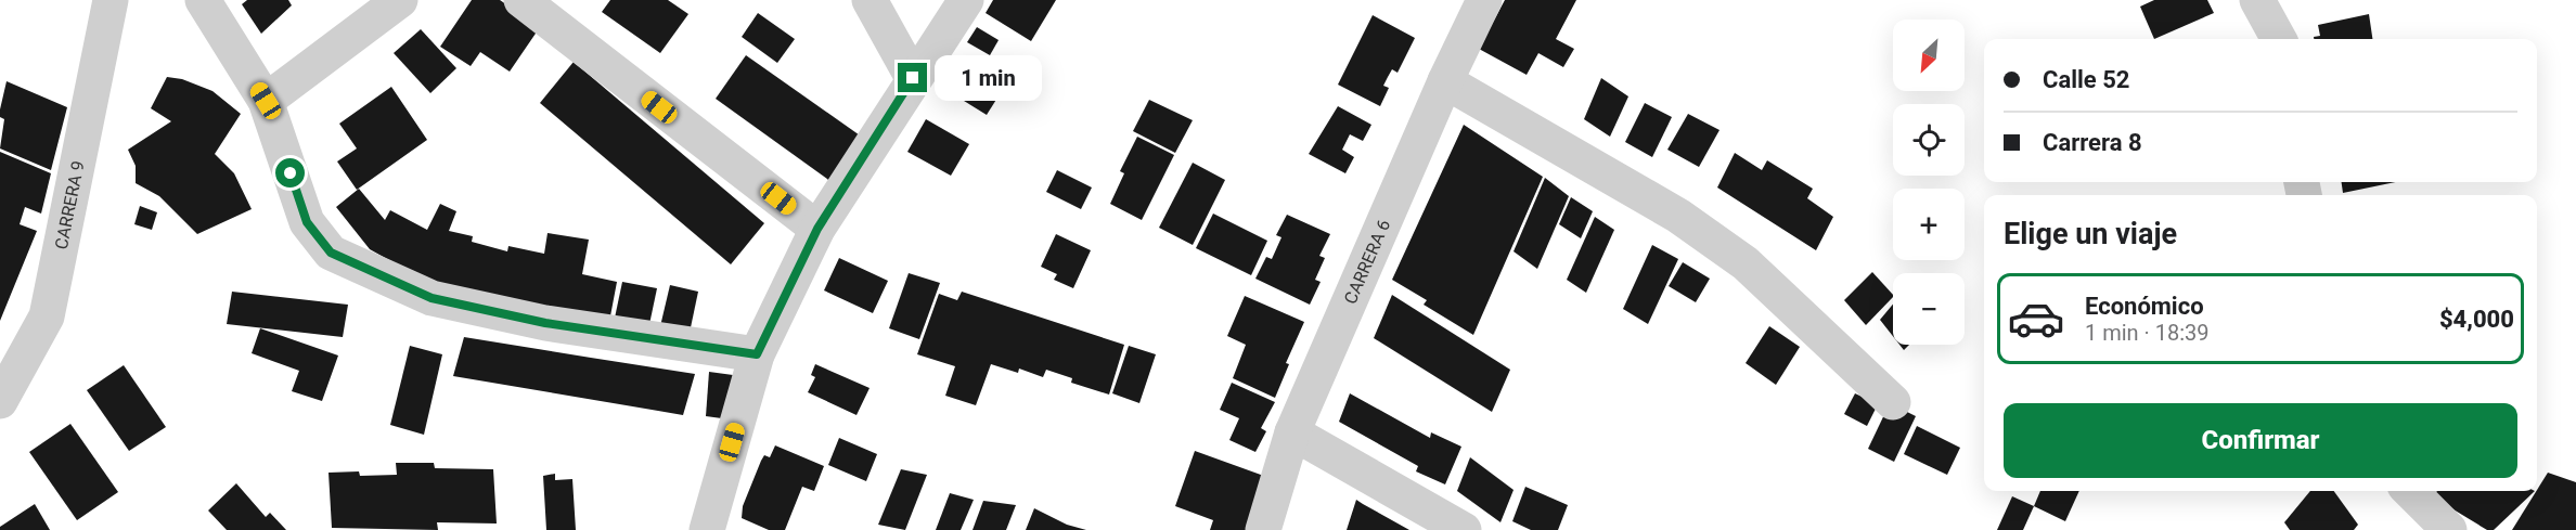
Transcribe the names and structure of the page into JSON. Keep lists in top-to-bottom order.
{
  "streets": {
    "street": ["CARRERA 9", "CARRERA 6"]
  },
  "north": "bottom left",
  "page": {
    "map_buttons": ["+", "−"],
    "banner": ["Calle 52", "Carrera 8"],
    "bubble": "1 min",
    "heading": "Elige un viaje",
    "list": [
      {
        "name": "Económico",
        "note": "1 min · 18:39",
        "value": "$4,000"
      }
    ],
    "buttons": "Confirmar"
  }
}
